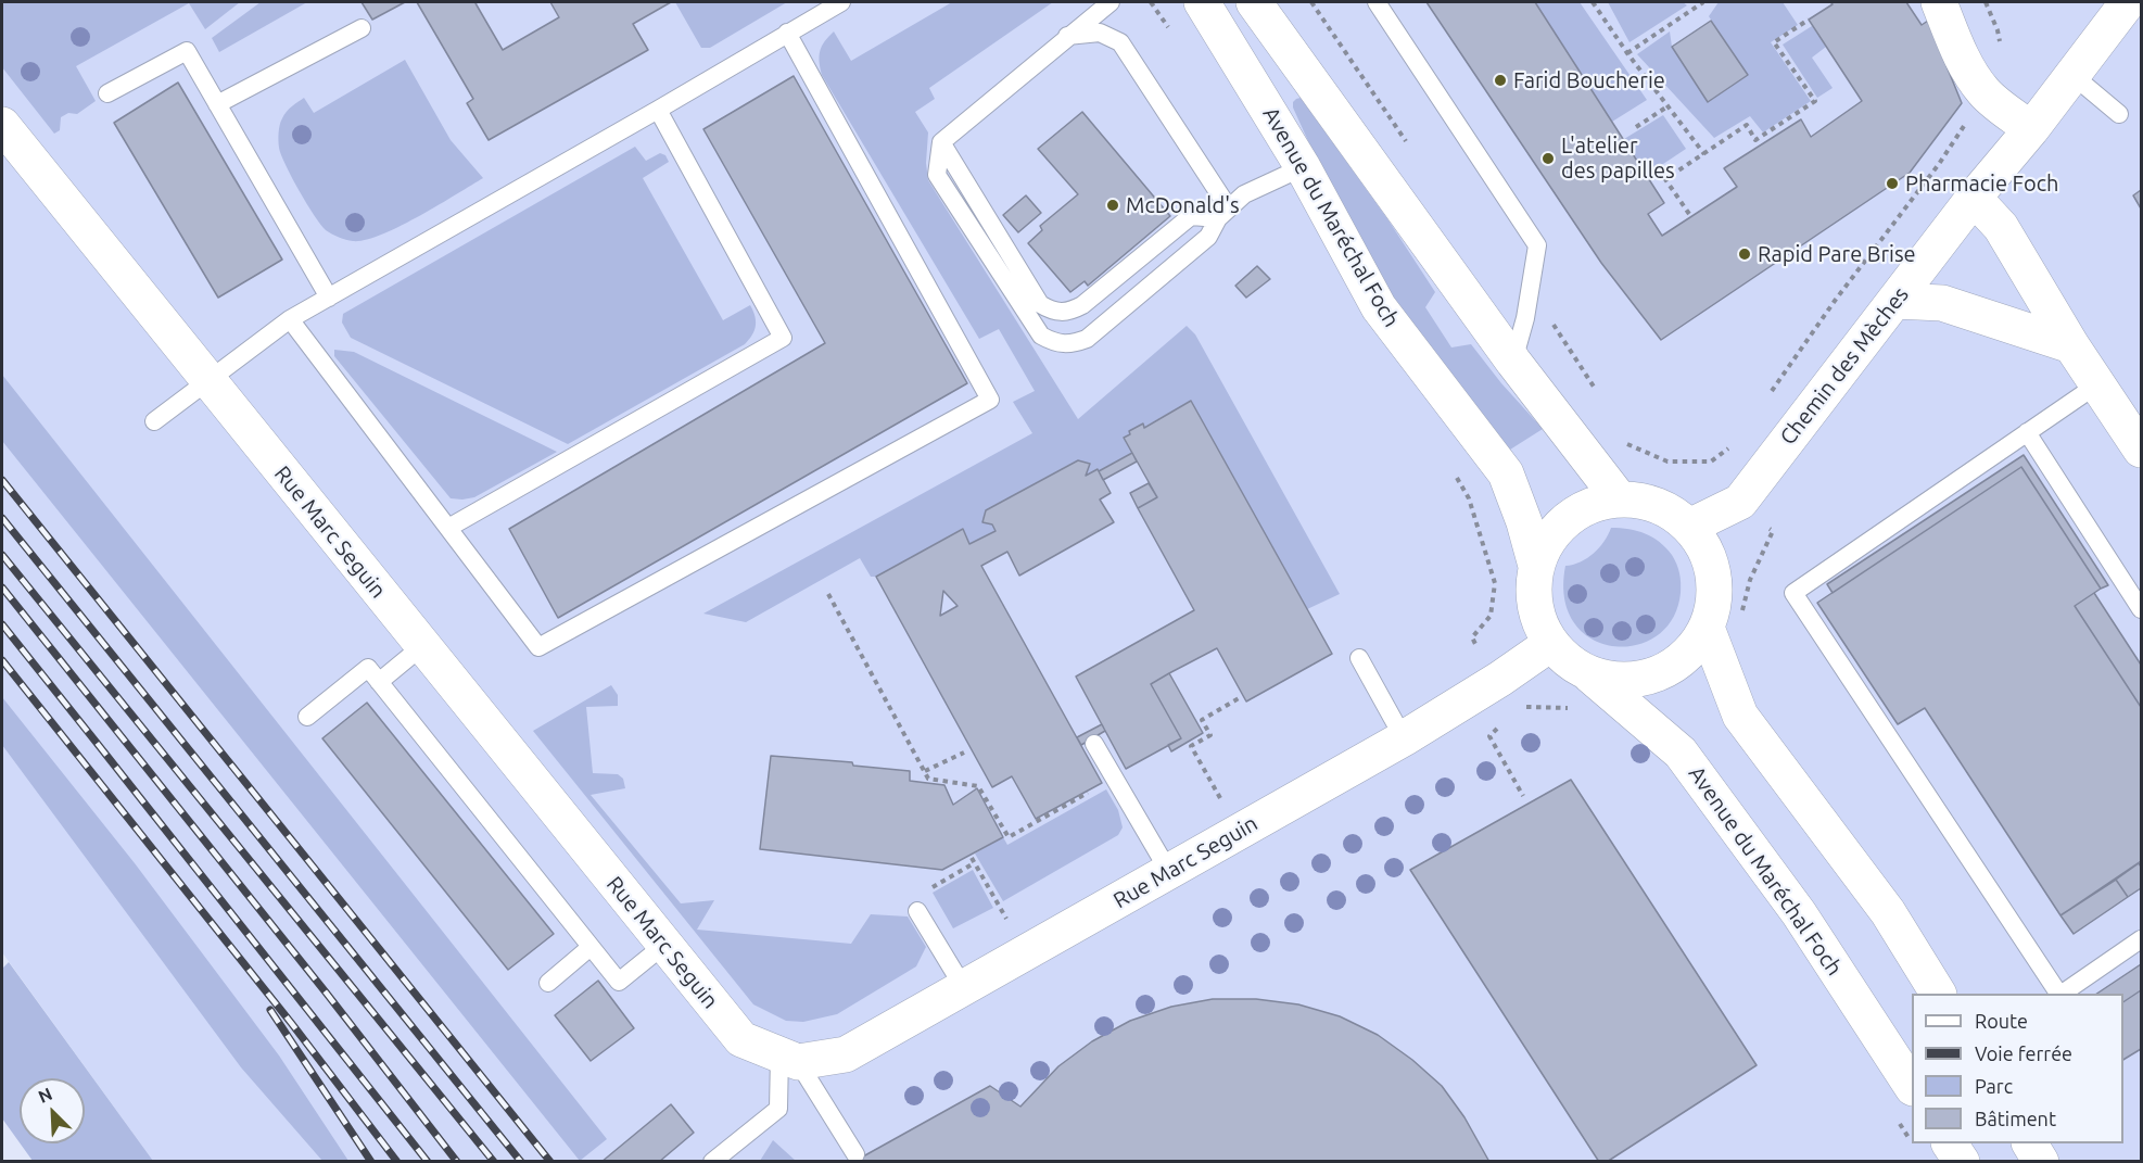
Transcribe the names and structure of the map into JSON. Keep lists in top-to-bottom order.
{
  "streets": {
    "street": ["Avenue du Maréchal Foch", "Chemin des Mèches", "Rue Marc Seguin"]
  },
  "crossings": [
    ["Avenue du Maréchal Foch", "Chemin des Mèches"],
    ["Avenue du Maréchal Foch", "Rue Marc Seguin"],
    ["Chemin des Mèches", "Rue Marc Seguin"]
  ],
  "places": [
    "Farid Boucherie",
    "L'atelier des papilles",
    "Pharmacie Foch",
    "McDonald's",
    "Rapid Pare Brise"
  ],
  "legend": [
    "Route",
    "Voie ferrée",
    "Parc",
    "Bâtiment"
  ],
  "north": "top left"
}
